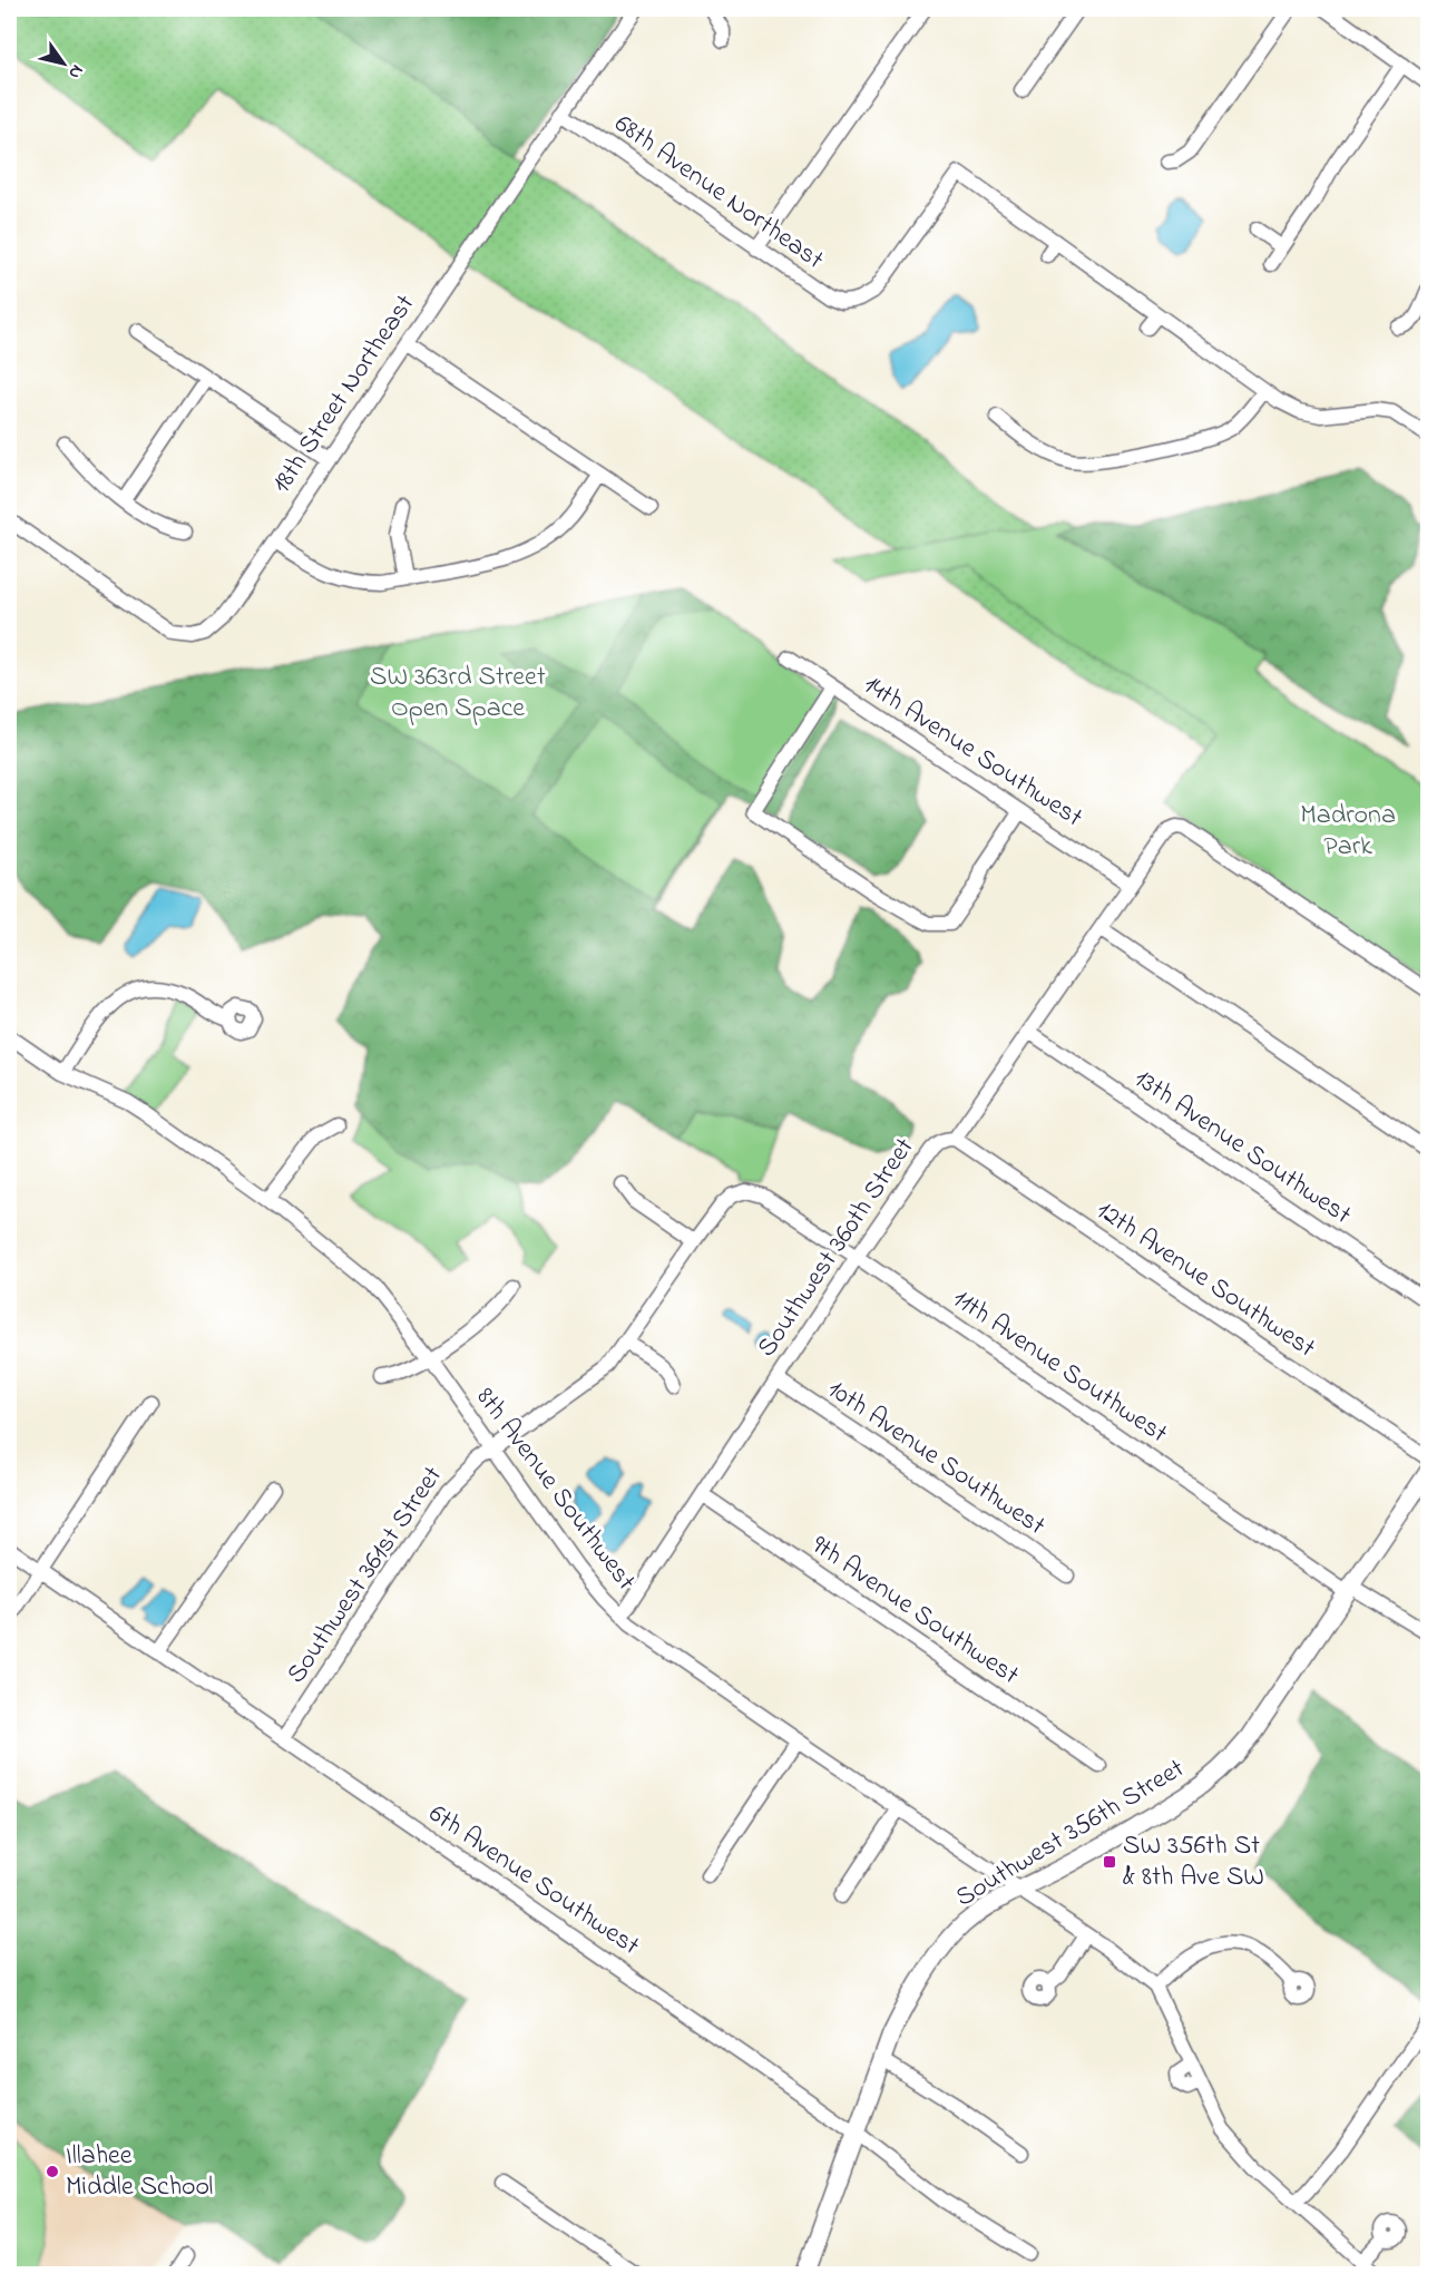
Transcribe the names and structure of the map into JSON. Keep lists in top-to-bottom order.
{
  "streets": {
    "main road": ["Southwest 356th Street"],
    "street": [
      "68th Avenue Northeast",
      "18th Street Northeast",
      "14th Avenue Southwest",
      "13th Avenue Southwest",
      "Southwest 360th Street",
      "12th Avenue Southwest",
      "11th Avenue Southwest",
      "10th Avenue Southwest",
      "8th Avenue Southwest",
      "Southwest 361st Street",
      "9th Avenue Southwest",
      "6th Avenue Southwest"
    ]
  },
  "crossings": [
    ["68th Avenue Northeast", "18th Street Northeast"],
    ["14th Avenue Southwest", "Southwest 360th Street"],
    ["13th Avenue Southwest", "Southwest 360th Street"],
    ["Southwest 360th Street", "12th Avenue Southwest"],
    ["Southwest 360th Street", "11th Avenue Southwest"],
    ["Southwest 360th Street", "10th Avenue Southwest"],
    ["Southwest 360th Street", "8th Avenue Southwest"],
    ["Southwest 360th Street", "9th Avenue Southwest"],
    ["11th Avenue Southwest", "Southwest 361st Street"],
    ["11th Avenue Southwest", "Southwest 356th Street"],
    ["8th Avenue Southwest", "Southwest 361st Street"],
    ["8th Avenue Southwest", "Southwest 356th Street"],
    ["Southwest 361st Street", "6th Avenue Southwest"],
    ["Southwest 356th Street", "6th Avenue Southwest"]
  ],
  "parks": ["SW 363rd Street Open Space", "Madrona Park"],
  "places": {
    "transit": ["SW 356th St & 8th Ave SW"],
    "other": ["Illahee Middle School"]
  },
  "north": "bottom right"
}
